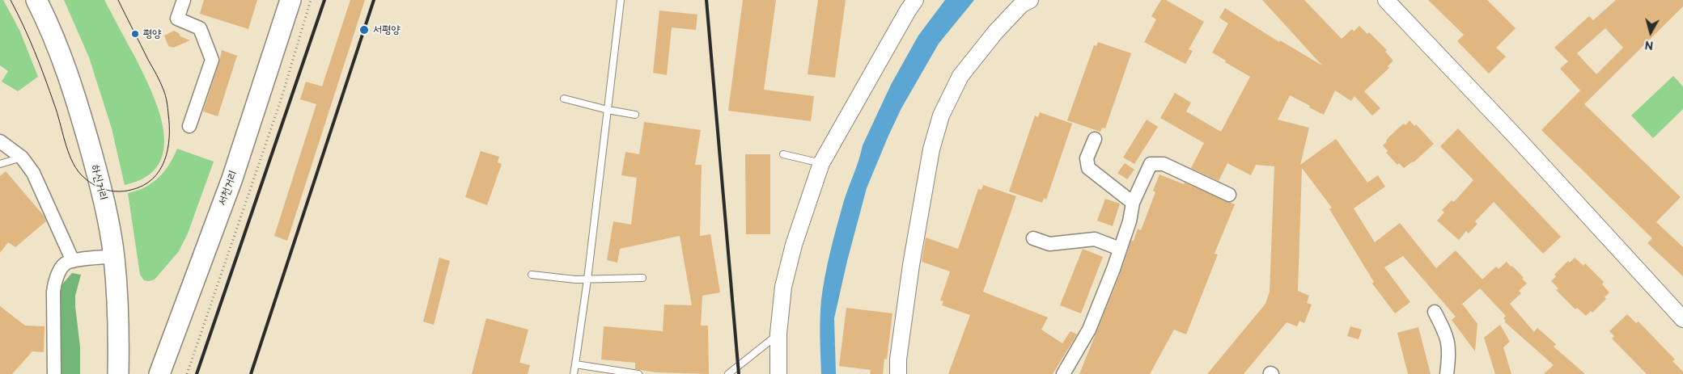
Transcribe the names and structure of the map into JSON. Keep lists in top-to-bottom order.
{
  "streets": {
    "main road": ["하신거리", "서천거리"]
  },
  "places": ["서평양", "평양"],
  "north": "bottom"
}
